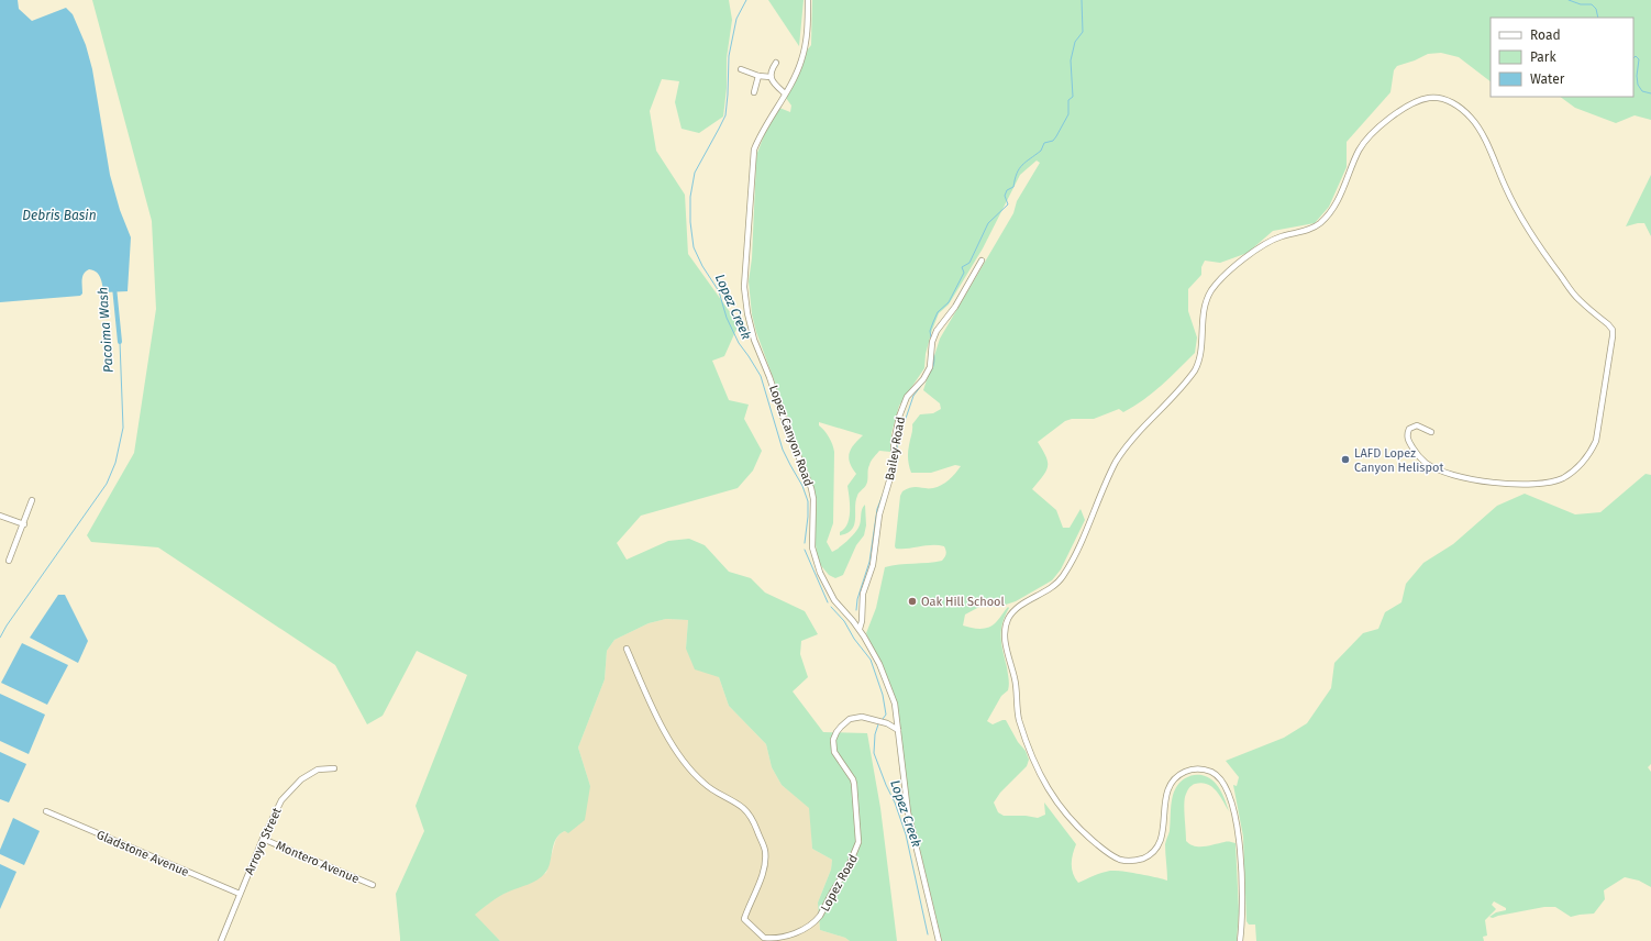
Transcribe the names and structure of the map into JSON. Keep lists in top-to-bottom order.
{
  "streets": {
    "street": [
      "Lopez Canyon Road",
      "Bailey Road",
      "Arroyo Street",
      "Gladstone Avenue",
      "Montero Avenue",
      "Lopez Road"
    ]
  },
  "crossings": [
    ["Lopez Canyon Road", "Bailey Road"],
    ["Lopez Canyon Road", "Lopez Road"],
    ["Arroyo Street", "Gladstone Avenue"],
    ["Arroyo Street", "Montero Avenue"]
  ],
  "water": ["Debris Basin", "Lopez Creek", "Pacoima Wash"],
  "places": ["LAFD Lopez Canyon Helispot", "Oak Hill School"],
  "legend": ["Road", "Park", "Water"]
}
